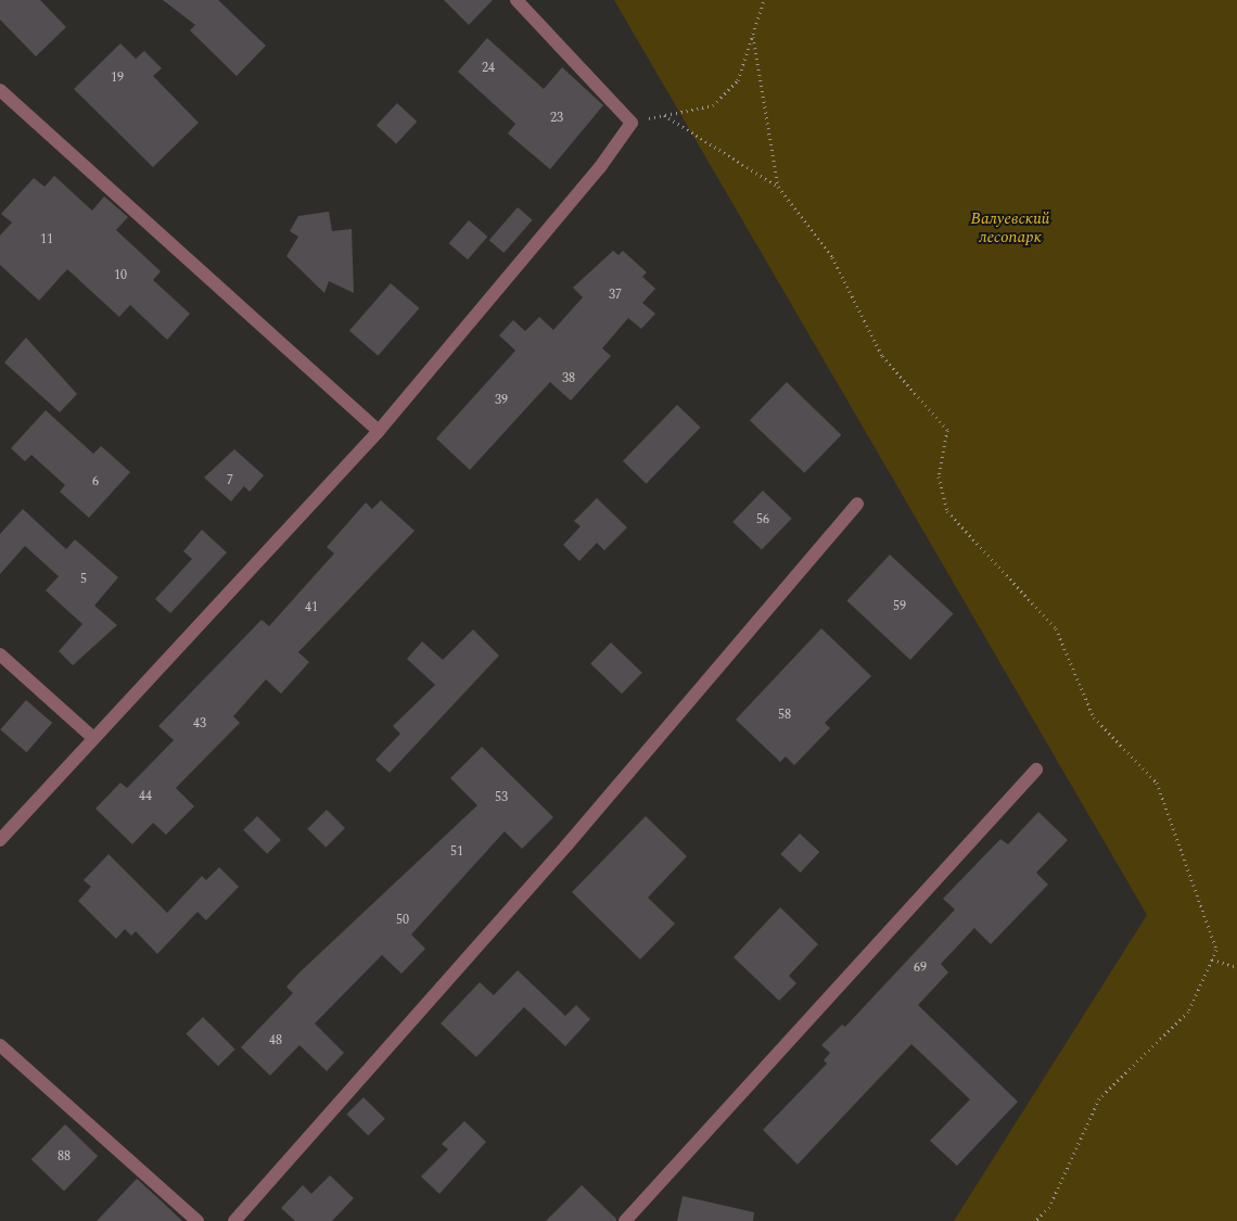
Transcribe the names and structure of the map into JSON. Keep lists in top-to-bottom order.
{
  "parks": ["Валуевский лесопарк"],
  "house_numbers": [
    "24",
    "19",
    "23",
    "11",
    "10",
    "37",
    "38",
    "39",
    "7",
    "6",
    "56",
    "5",
    "59",
    "41",
    "58",
    "43",
    "44",
    "53",
    "51",
    "50",
    "69",
    "48",
    "88"
  ]
}
